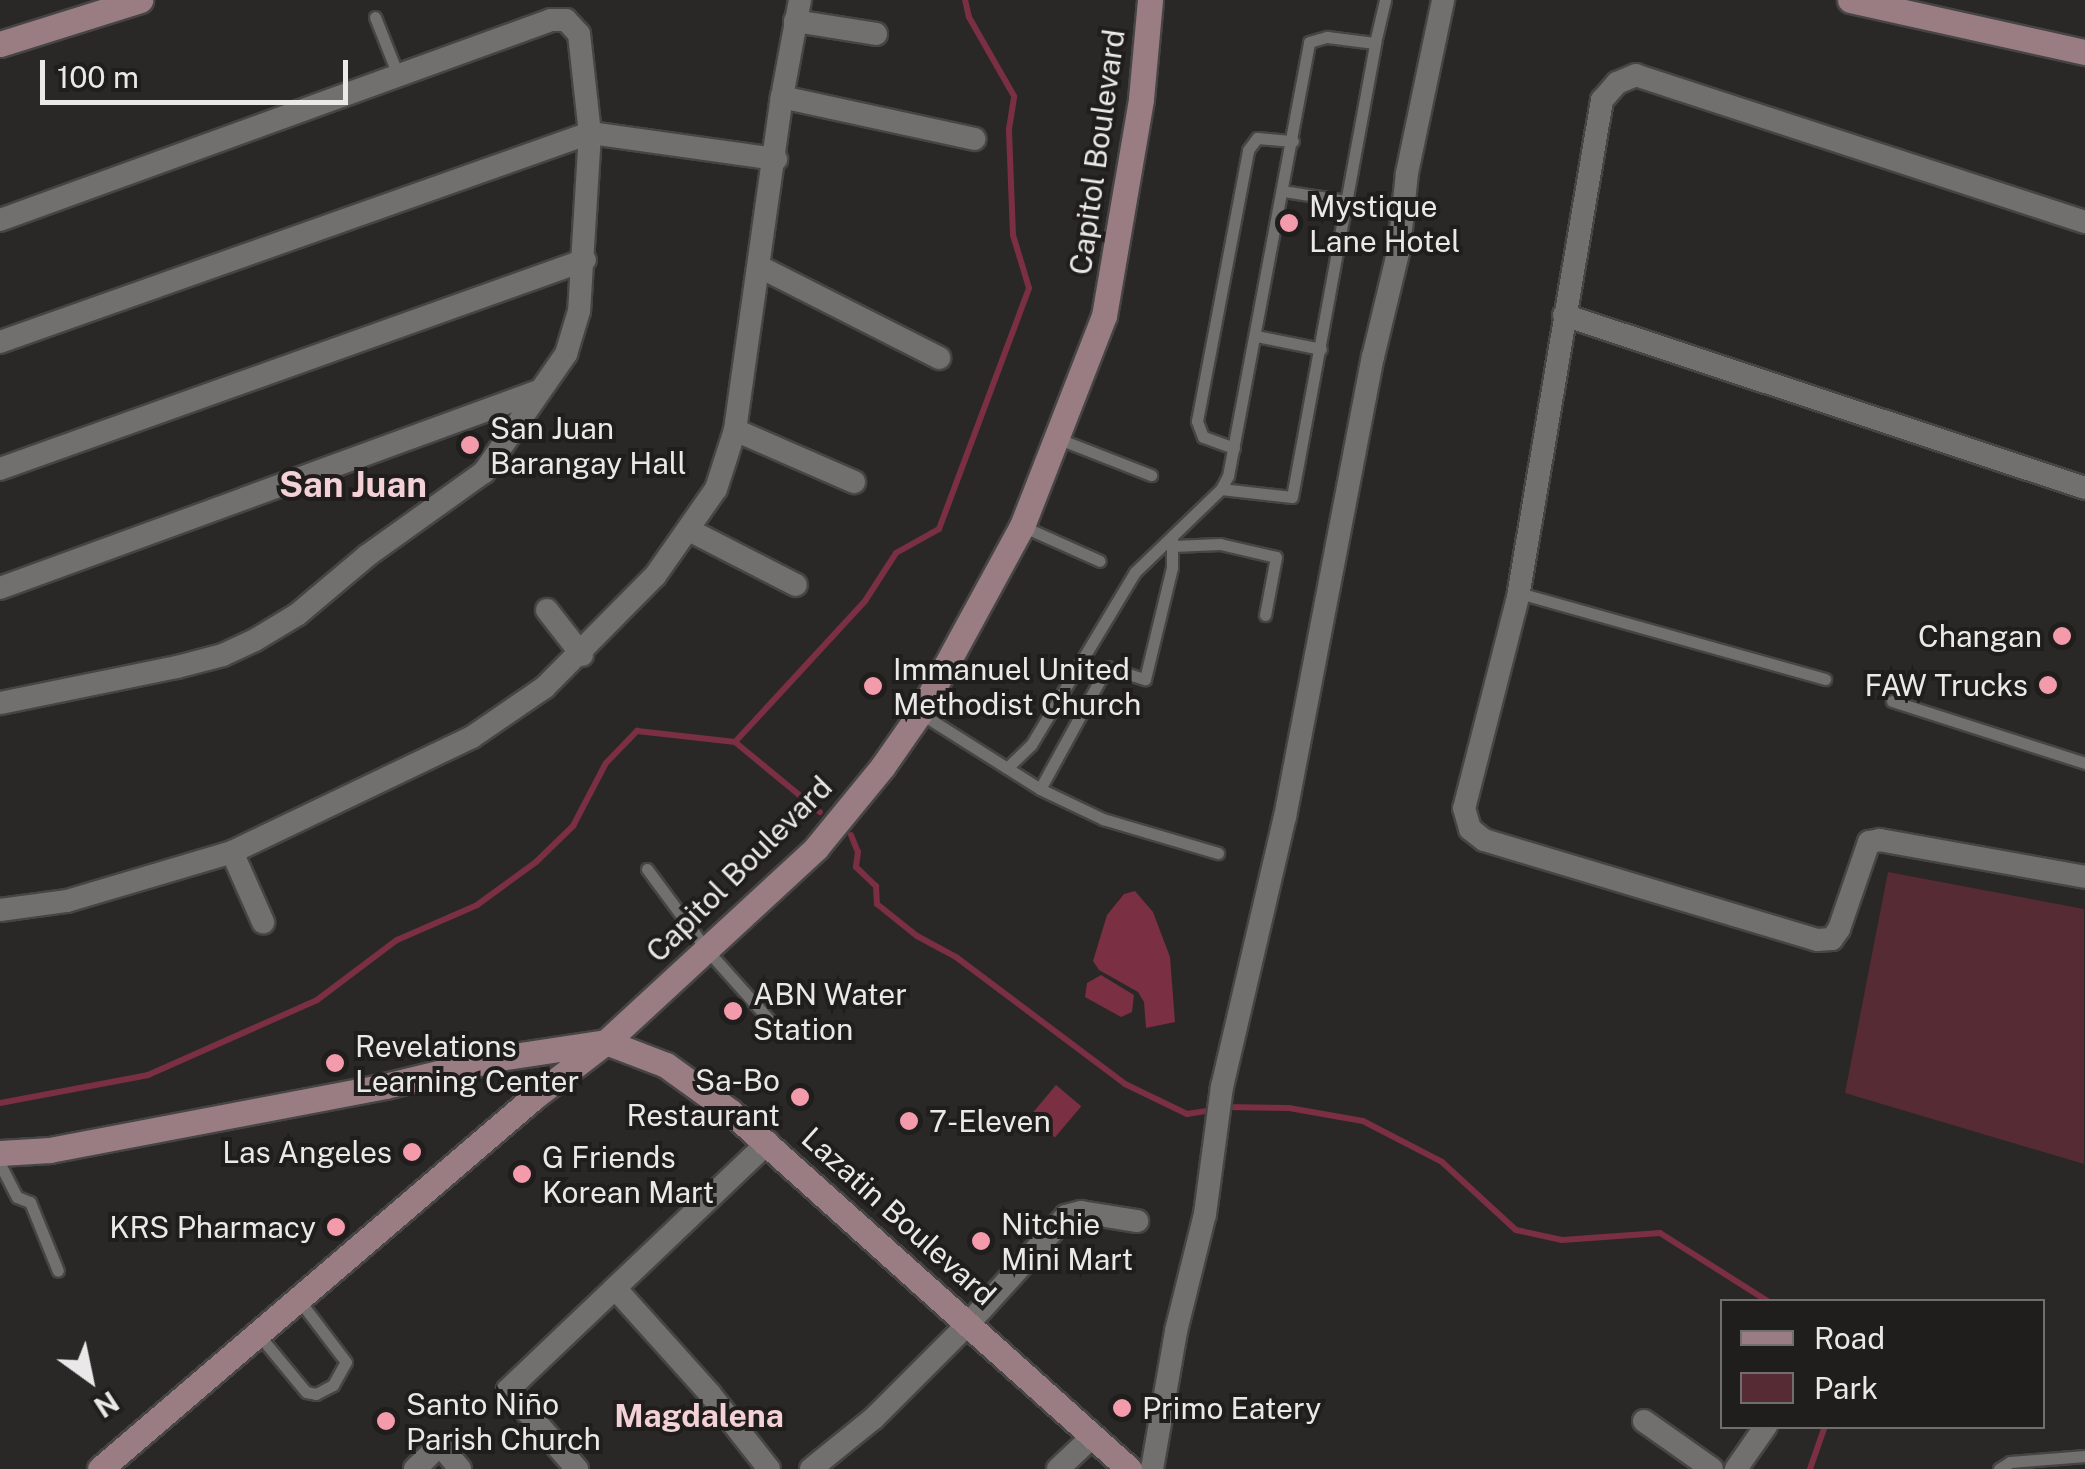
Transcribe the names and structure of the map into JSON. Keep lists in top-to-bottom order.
{
  "streets": {
    "main road": ["Capitol Boulevard", "Lazatin Boulevard"]
  },
  "crossings": [
    ["Capitol Boulevard", "Lazatin Boulevard"]
  ],
  "districts": ["San Juan", "Magdalena"],
  "places": [
    "Mystique Lane Hotel",
    "San Juan Barangay Hall",
    "Changan",
    "FAW Trucks",
    "Immanuel United Methodist Church",
    "ABN Water Station",
    "Revelations Learning Center",
    "Sa-Bo Restaurant",
    "7-Eleven",
    "Las Angeles",
    "G Friends Korean Mart",
    "KRS Pharmacy",
    "Nitchie Mini Mart",
    "Primo Eatery",
    "Santo Niño Parish Church"
  ],
  "legend": ["Road", "Park"],
  "scale_bar": "100 m",
  "north": "bottom right"
}
